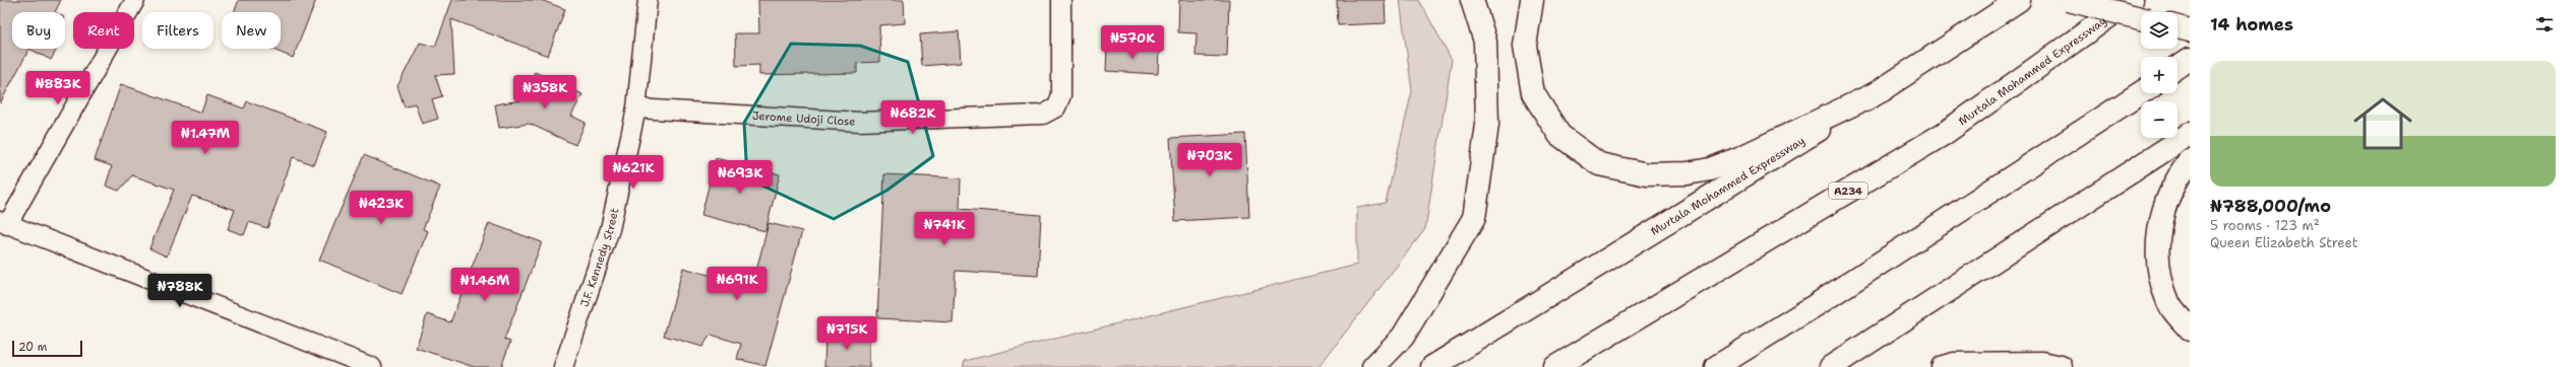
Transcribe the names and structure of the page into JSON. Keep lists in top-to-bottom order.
{
  "streets": {
    "highway": ["Murtala Mohammed Expressway", "A234"],
    "street": ["Jerome Udoji Close", "J.F. Kennedy Street"]
  },
  "crossings": [
    ["Jerome Udoji Close", "J.F. Kennedy Street"]
  ],
  "scale_bar": "20 m",
  "page": {
    "heading": "14 homes",
    "map_buttons": ["+", "−"],
    "chip": [
      "Buy",
      "Rent",
      "Filters",
      "New"
    ],
    "price": [
      "₦570K",
      "₦883K",
      "₦358K",
      "₦682K",
      "₦1.47M",
      "₦703K",
      "₦621K",
      "₦693K",
      "₦423K",
      "₦741K",
      "₦691K",
      "₦1.46M",
      "₦788K",
      "₦715K"
    ],
    "list": [
      {
        "name": "₦788,000/mo",
        "note": "5 rooms · 123 m² · Queen Elizabeth Street"
      }
    ],
    "scale": "20 m"
  }
}
